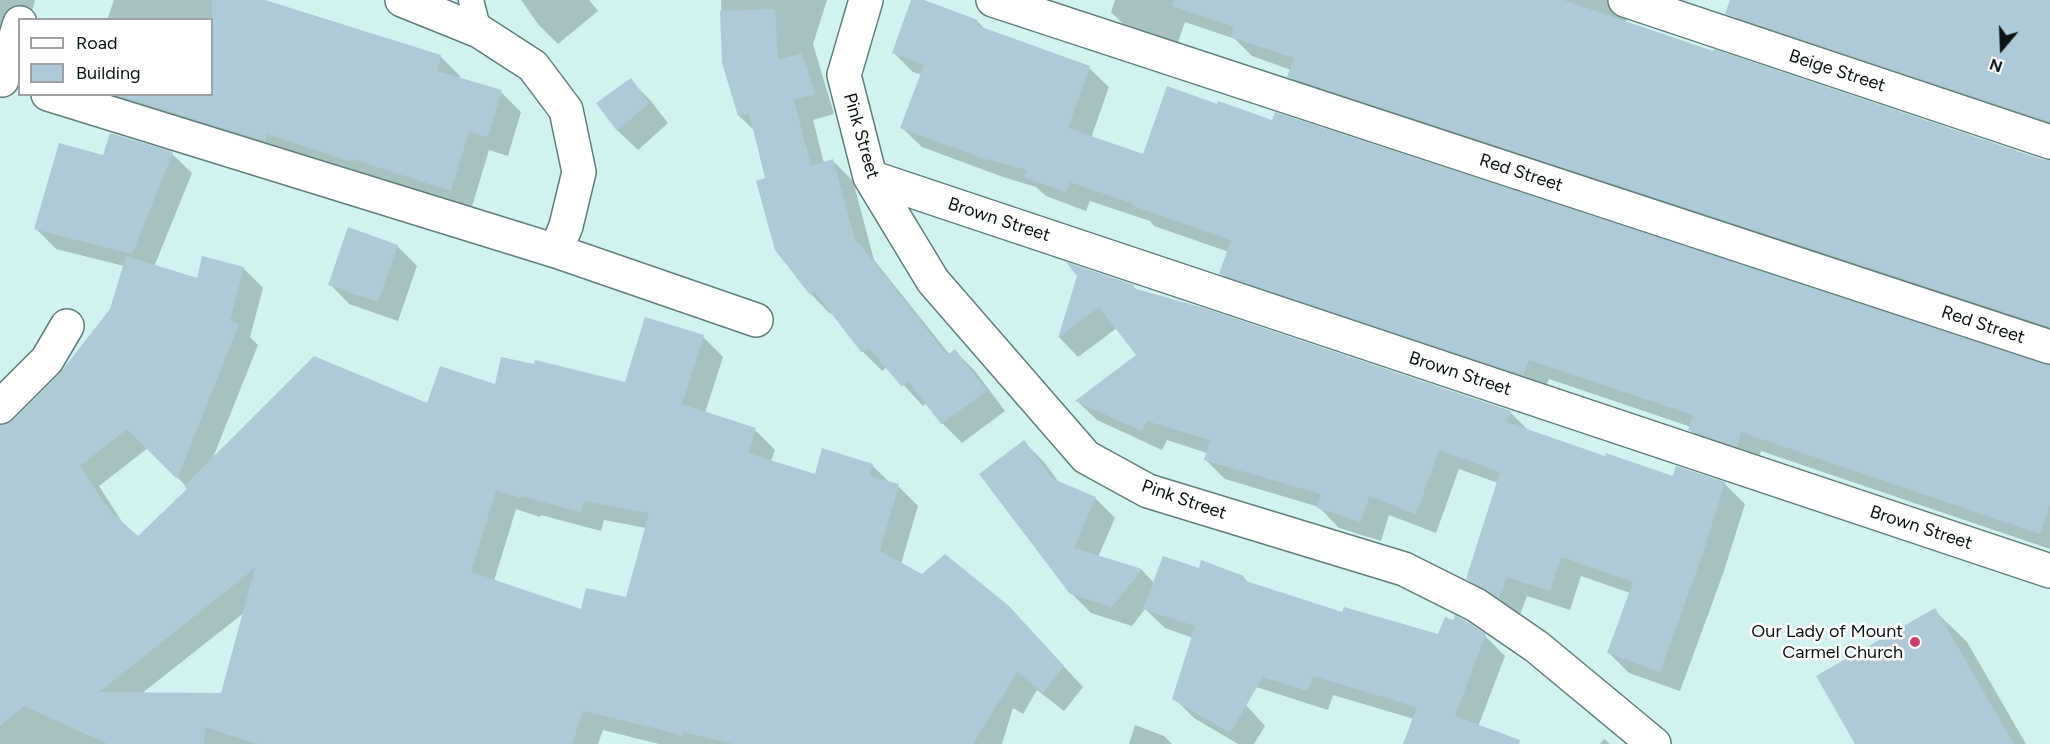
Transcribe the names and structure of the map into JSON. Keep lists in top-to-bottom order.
{
  "streets": {
    "street": [
      "Beige Street",
      "Pink Street",
      "Red Street",
      "Brown Street"
    ]
  },
  "crossings": [
    ["Pink Street", "Brown Street"]
  ],
  "places": ["Our Lady of Mount Carmel Church"],
  "legend": ["Road", "Building"],
  "north": "bottom"
}
